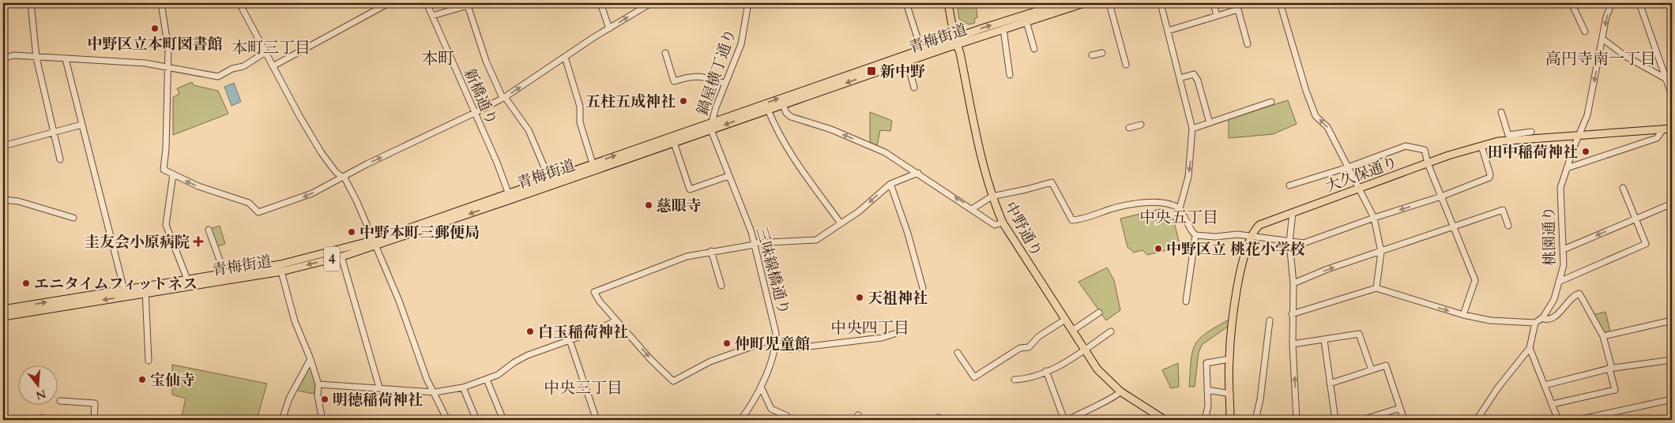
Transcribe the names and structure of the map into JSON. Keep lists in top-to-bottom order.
{
  "streets": {
    "main road": [
      "青梅街道",
      "大久保通り",
      "中野通り",
      "4"
    ],
    "street": [
      "鍋屋横丁通り",
      "新橋通り",
      "桃園通り",
      "三味線橋通り"
    ]
  },
  "crossings": [
    ["青梅街道", "鍋屋横丁通り"],
    ["青梅街道", "新橋通り"],
    ["青梅街道", "中野通り"],
    ["青梅街道", "三味線橋通り"],
    ["鍋屋横丁通り", "三味線橋通り"],
    ["大久保通り", "桃園通り"]
  ],
  "one_way": ["桃園通り"],
  "districts": [
    "本町三丁目",
    "本町",
    "高円寺南一丁目",
    "中央五丁目",
    "中央四丁目",
    "中央三丁目"
  ],
  "places": {
    "other": [
      "中野区立本町図書館",
      "五柱五成神社",
      "田中稲荷神社",
      "慈眼寺",
      "中野本町三郵便局",
      "中野区立 桃花小学校",
      "エニタイムフィットネス",
      "天祖神社",
      "白玉稲荷神社",
      "仲町児童館",
      "宝仙寺",
      "明徳稲荷神社"
    ],
    "transit": ["新中野"],
    "health": ["圭友会小原病院"]
  },
  "north": "bottom"
}
